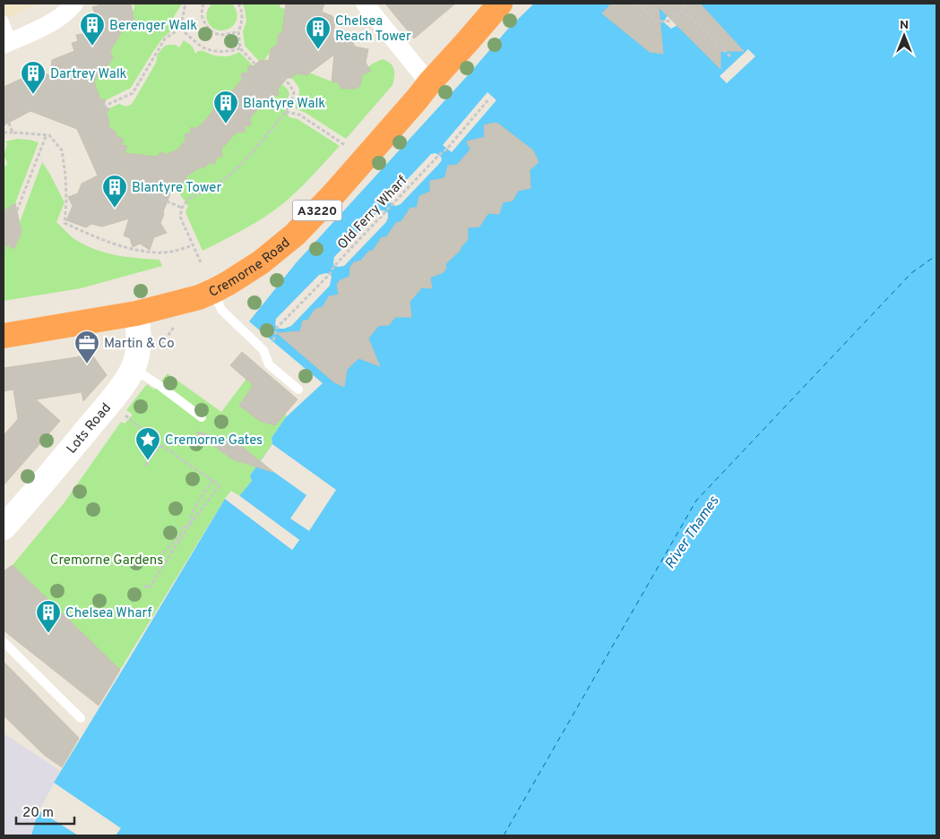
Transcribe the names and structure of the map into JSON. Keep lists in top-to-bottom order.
{
  "streets": {
    "highway": ["A3220", "Cremorne Road"],
    "street": ["Lots Road"],
    "path": ["Old Ferry Wharf"]
  },
  "crossings": [
    ["A3220", "Cremorne Road"],
    ["Cremorne Road", "Lots Road"]
  ],
  "water": ["River Thames"],
  "parks": ["Cremorne Gardens"],
  "places": {
    "building": [
      "Berenger Walk",
      "Chelsea Reach Tower",
      "Dartrey Walk",
      "Blantyre Walk",
      "Blantyre Tower",
      "Chelsea Wharf"
    ],
    "office": ["Martin & Co"],
    "place": ["Cremorne Gates"]
  },
  "scale_bar": "20 m",
  "north": "top"
}
